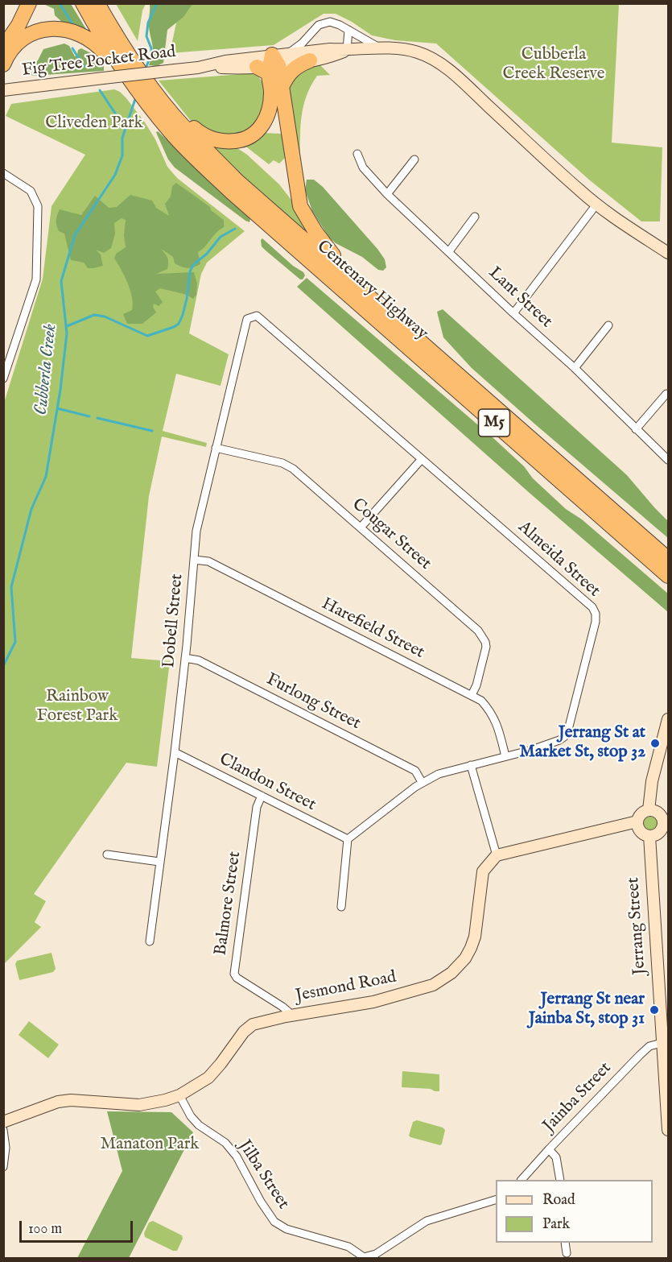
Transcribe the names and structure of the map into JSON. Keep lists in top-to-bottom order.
{
  "streets": {
    "highway": ["Centenary Highway", "M5"],
    "street": [
      "Fig Tree Pocket Road",
      "Lant Street",
      "Cougar Street",
      "Almeida Street",
      "Dobell Street",
      "Harefield Street",
      "Furlong Street",
      "Clandon Street",
      "Balmore Street",
      "Jerrang Street",
      "Jesmond Road",
      "Jainba Street",
      "Jilba Street"
    ]
  },
  "crossings": [
    ["Cougar Street", "Dobell Street"],
    ["Cougar Street", "Harefield Street"],
    ["Almeida Street", "Dobell Street"],
    ["Almeida Street", "Harefield Street"],
    ["Almeida Street", "Furlong Street"],
    ["Almeida Street", "Clandon Street"],
    ["Dobell Street", "Harefield Street"],
    ["Dobell Street", "Furlong Street"],
    ["Dobell Street", "Clandon Street"],
    ["Clandon Street", "Balmore Street"],
    ["Balmore Street", "Jesmond Road"],
    ["Jerrang Street", "Jainba Street"],
    ["Jesmond Road", "Jilba Street"]
  ],
  "water": ["Cubberla Creek"],
  "parks": [
    "Cubberla Creek Reserve",
    "Cliveden Park",
    "Rainbow Forest Park",
    "Manaton Park"
  ],
  "places": ["Jerrang St at Market St, stop 32", "Jerrang St near Jainba St, stop 31"],
  "legend": ["Road", "Park"],
  "scale_bar": "100 m"
}
